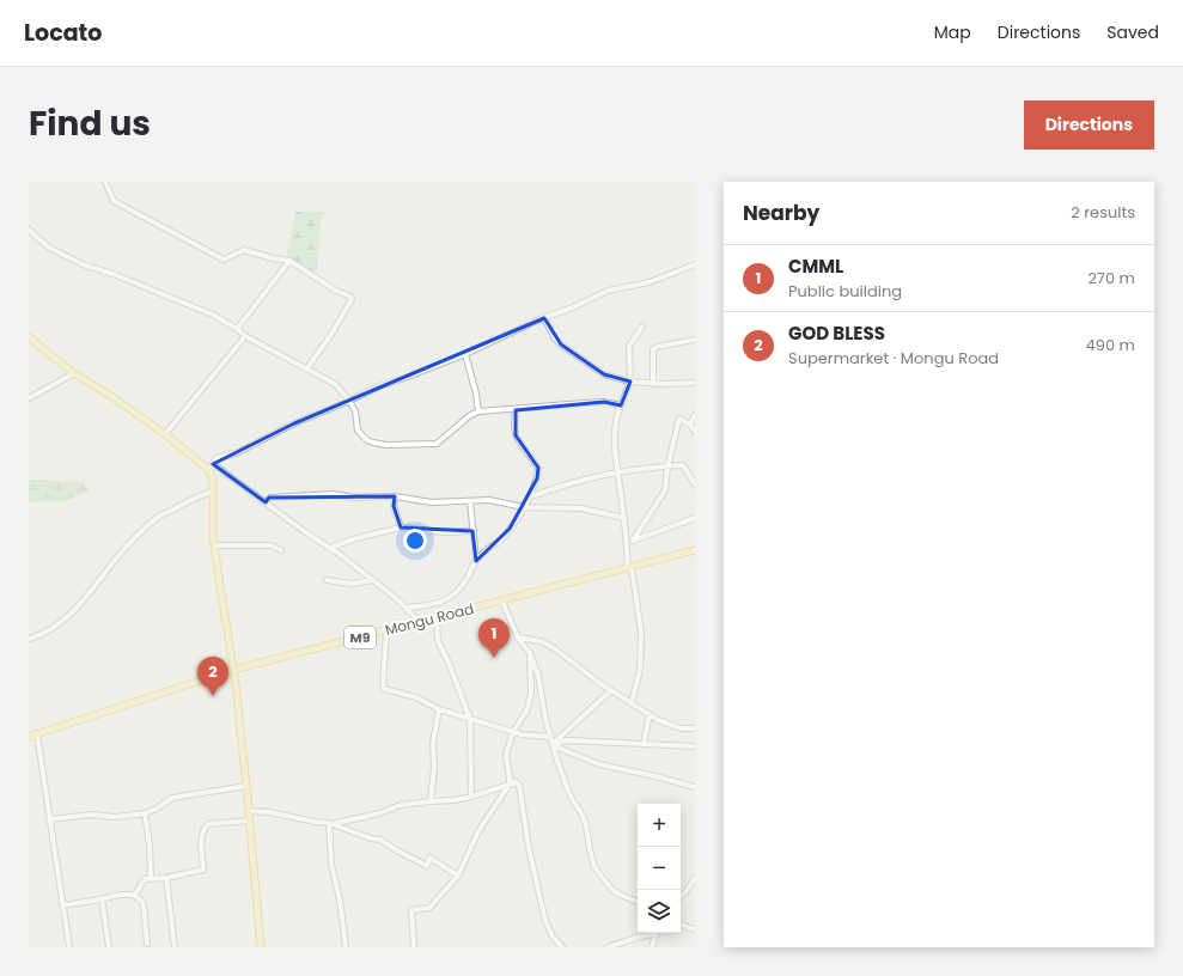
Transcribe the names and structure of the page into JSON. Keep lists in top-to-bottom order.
{
  "streets": {
    "main road": ["Mongu Road", "M9"]
  },
  "page": {
    "header": "Locato",
    "nav": ["Map", "Directions", "Saved"],
    "title": "Find us",
    "buttons": "Directions",
    "heading": ["Nearby", "2 results"],
    "list": [
      {
        "mark": "1",
        "name": "CMML",
        "note": "Public building",
        "value": "270 m"
      },
      {
        "mark": "2",
        "name": "GOD BLESS",
        "note": "Supermarket · Mongu Road",
        "value": "490 m"
      }
    ],
    "pins": ["1", "2"],
    "map_buttons": ["+", "−"]
  }
}
